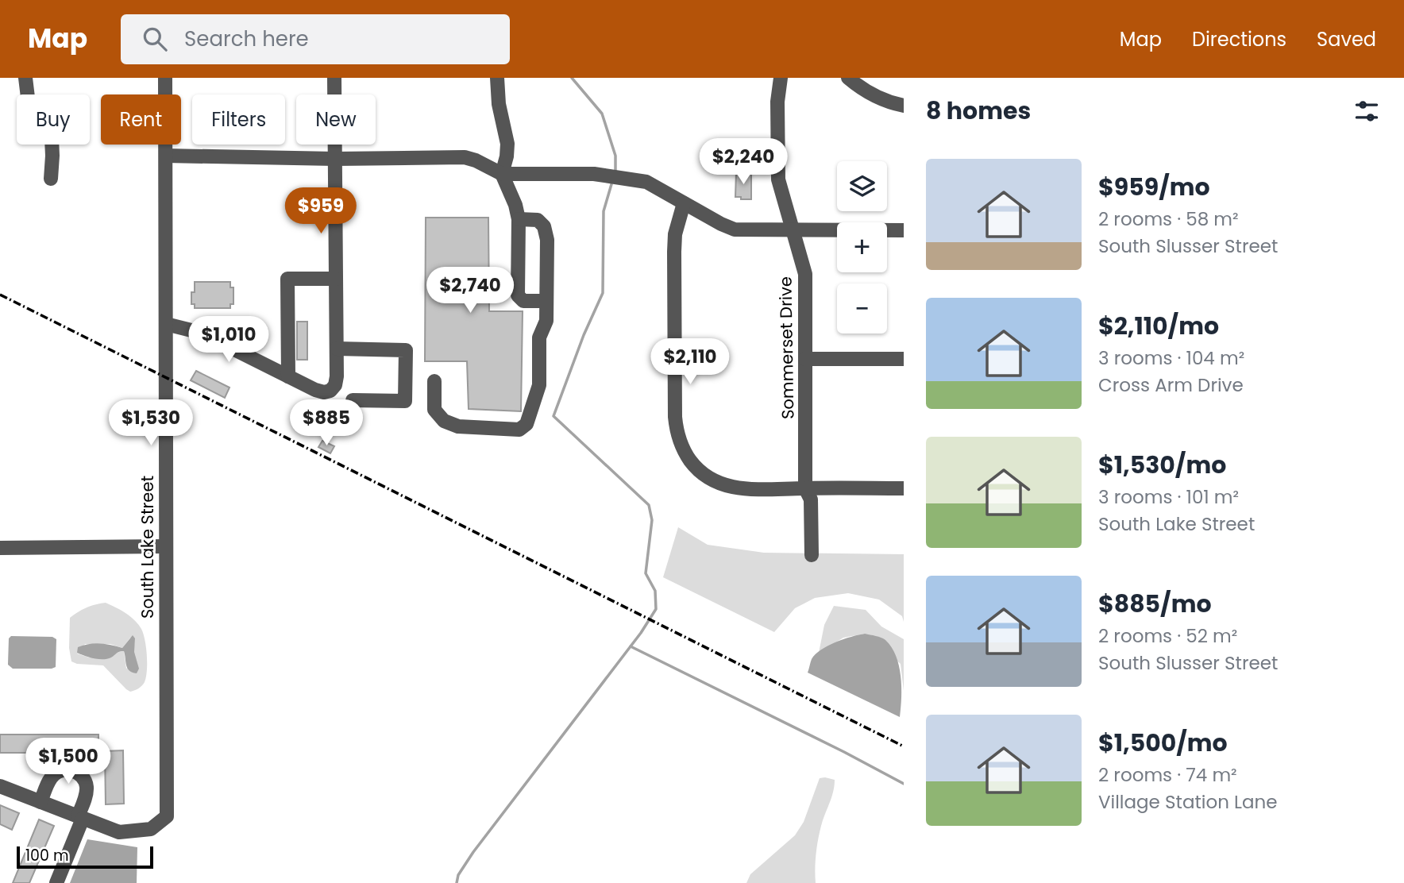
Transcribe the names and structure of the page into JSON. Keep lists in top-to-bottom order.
{
  "streets": {
    "street": ["Sommerset Drive", "South Lake Street"]
  },
  "scale_bar": "100 m",
  "page": {
    "header": "Map",
    "search": "Search here",
    "nav": ["Map", "Directions", "Saved"],
    "heading": "8 homes",
    "chip": [
      "Buy",
      "Rent",
      "Filters",
      "New"
    ],
    "price": [
      "$2,240",
      "$959",
      "$2,740",
      "$1,010",
      "$2,110",
      "$1,530",
      "$885",
      "$1,500"
    ],
    "list": [
      {
        "name": "$959/mo",
        "note": "2 rooms · 58 m² · South Slusser Street"
      },
      {
        "name": "$2,110/mo",
        "note": "3 rooms · 104 m² · Cross Arm Drive"
      },
      {
        "name": "$1,530/mo",
        "note": "3 rooms · 101 m² · South Lake Street"
      },
      {
        "name": "$885/mo",
        "note": "2 rooms · 52 m² · South Slusser Street"
      },
      {
        "name": "$1,500/mo",
        "note": "2 rooms · 74 m² · Village Station Lane"
      }
    ],
    "map_buttons": ["+", "−"],
    "scale": "100 m"
  }
}
